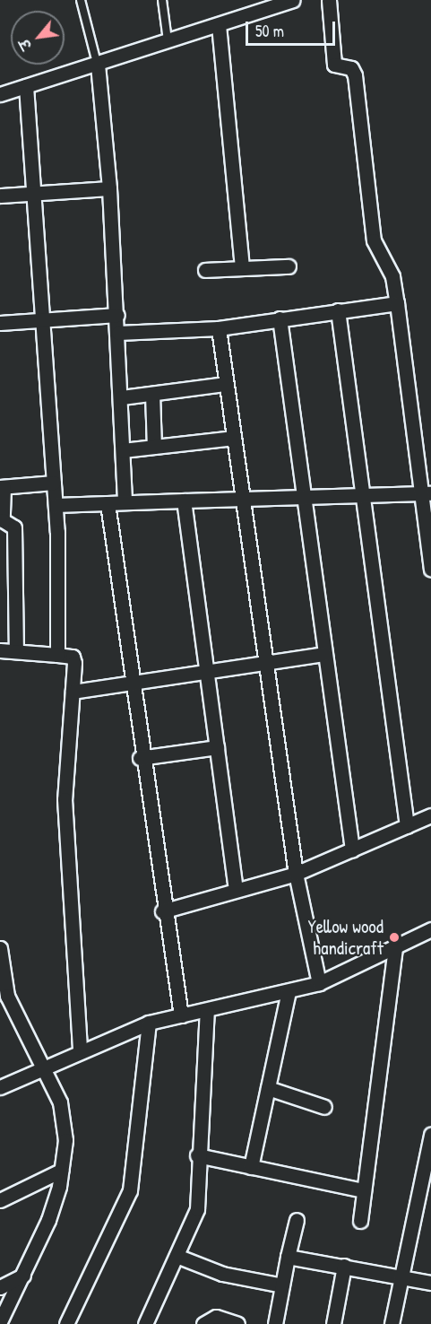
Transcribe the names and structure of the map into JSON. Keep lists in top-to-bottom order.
{
  "places": ["Yellow wood handicraft"],
  "scale_bar": "50 m",
  "north": "bottom left"
}
